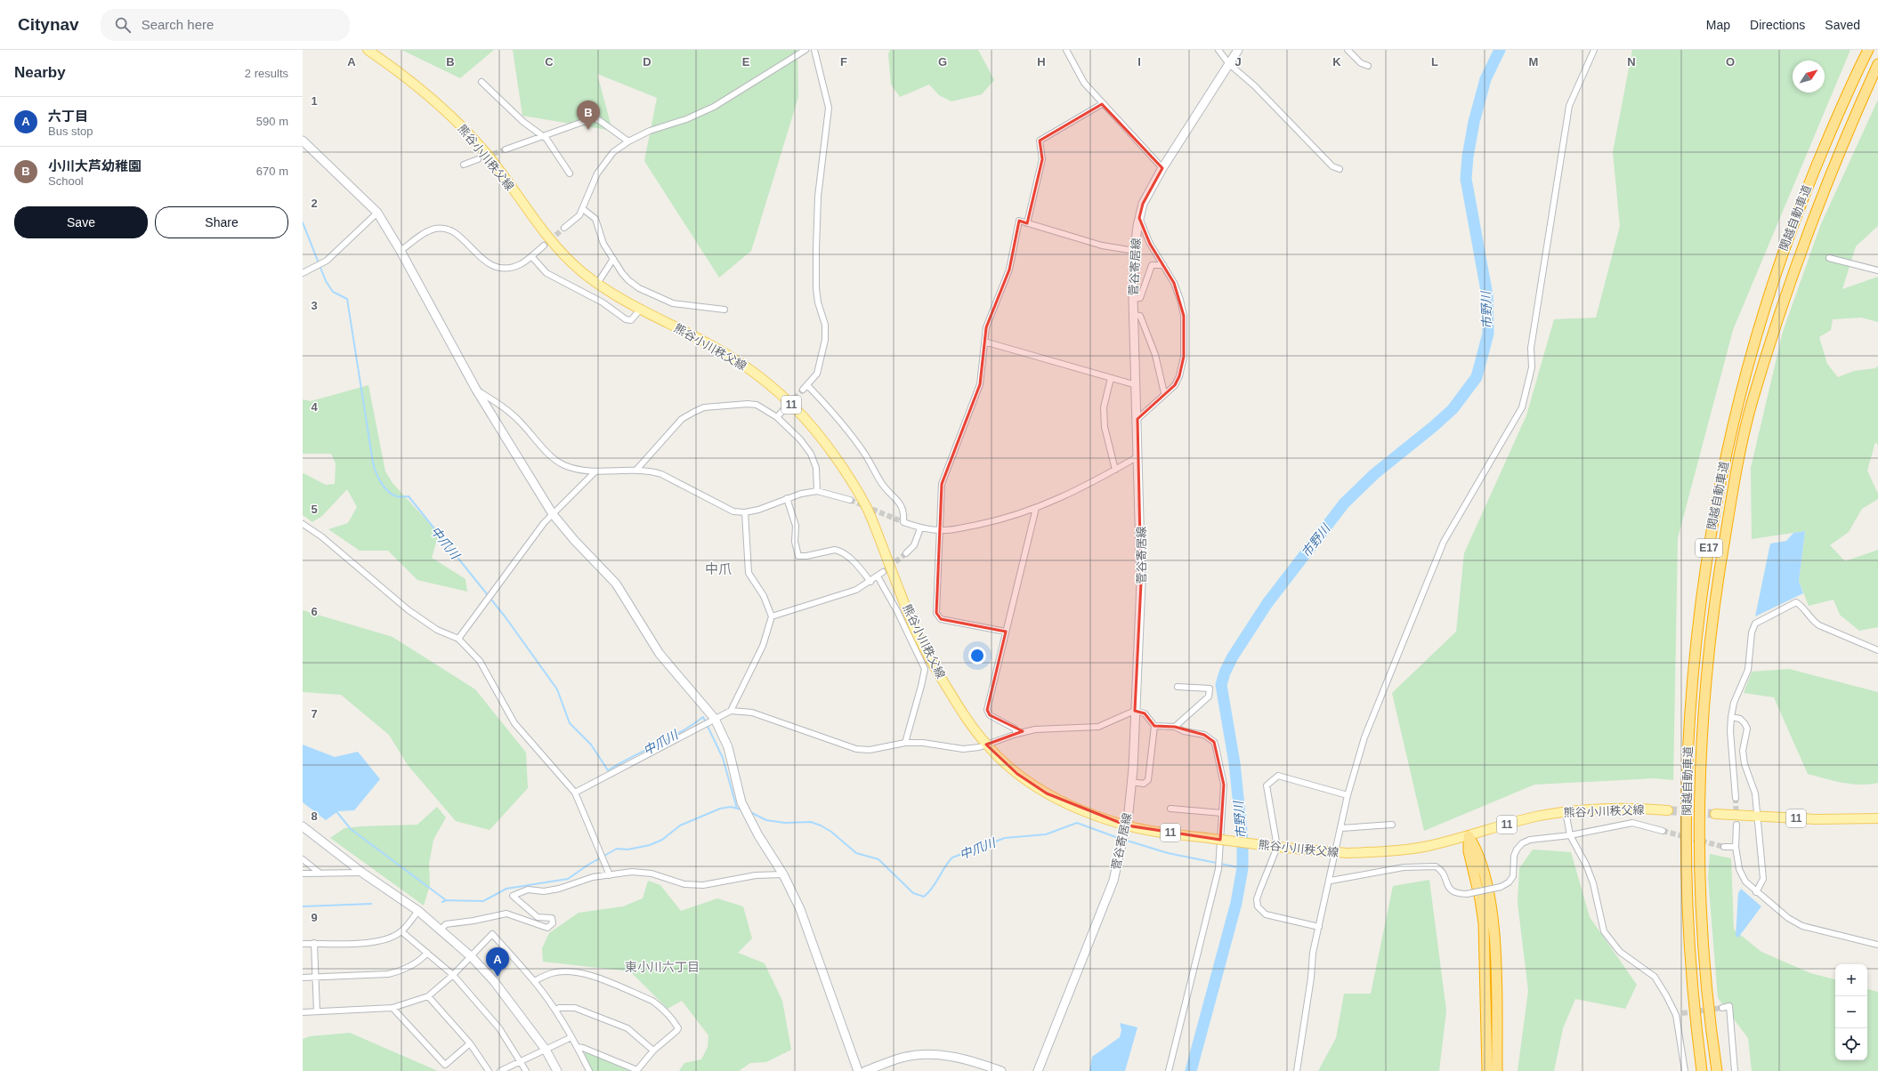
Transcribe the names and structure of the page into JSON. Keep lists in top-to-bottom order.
{
  "streets": {
    "highway": ["関越自動車道", "E17"],
    "main road": ["熊谷小川秩父線", "11"],
    "street": ["菅谷寄居線"]
  },
  "crossings": [
    ["熊谷小川秩父線", "菅谷寄居線"]
  ],
  "districts": ["中爪", "東小川六丁目"],
  "water": ["市野川", "中爪川"],
  "north": "top right",
  "page": {
    "header": "Citynav",
    "search": "Search here",
    "nav": ["Map", "Directions", "Saved"],
    "heading": ["Nearby", "2 results"],
    "list": [
      {
        "mark": "A",
        "name": "六丁目",
        "note": "Bus stop",
        "value": "590 m"
      },
      {
        "mark": "B",
        "name": "小川大芦幼稚園",
        "note": "School",
        "value": "670 m"
      }
    ],
    "pins": ["B", "A"],
    "buttons": ["Save", "Share"],
    "map_buttons": ["+", "−"]
  },
  "grid": {
    "columns": [
      "A",
      "B",
      "C",
      "D",
      "E",
      "F",
      "G",
      "H",
      "I",
      "J",
      "K",
      "L",
      "M",
      "N",
      "O"
    ],
    "rows": [
      "1",
      "2",
      "3",
      "4",
      "5",
      "6",
      "7",
      "8",
      "9"
    ]
  }
}
